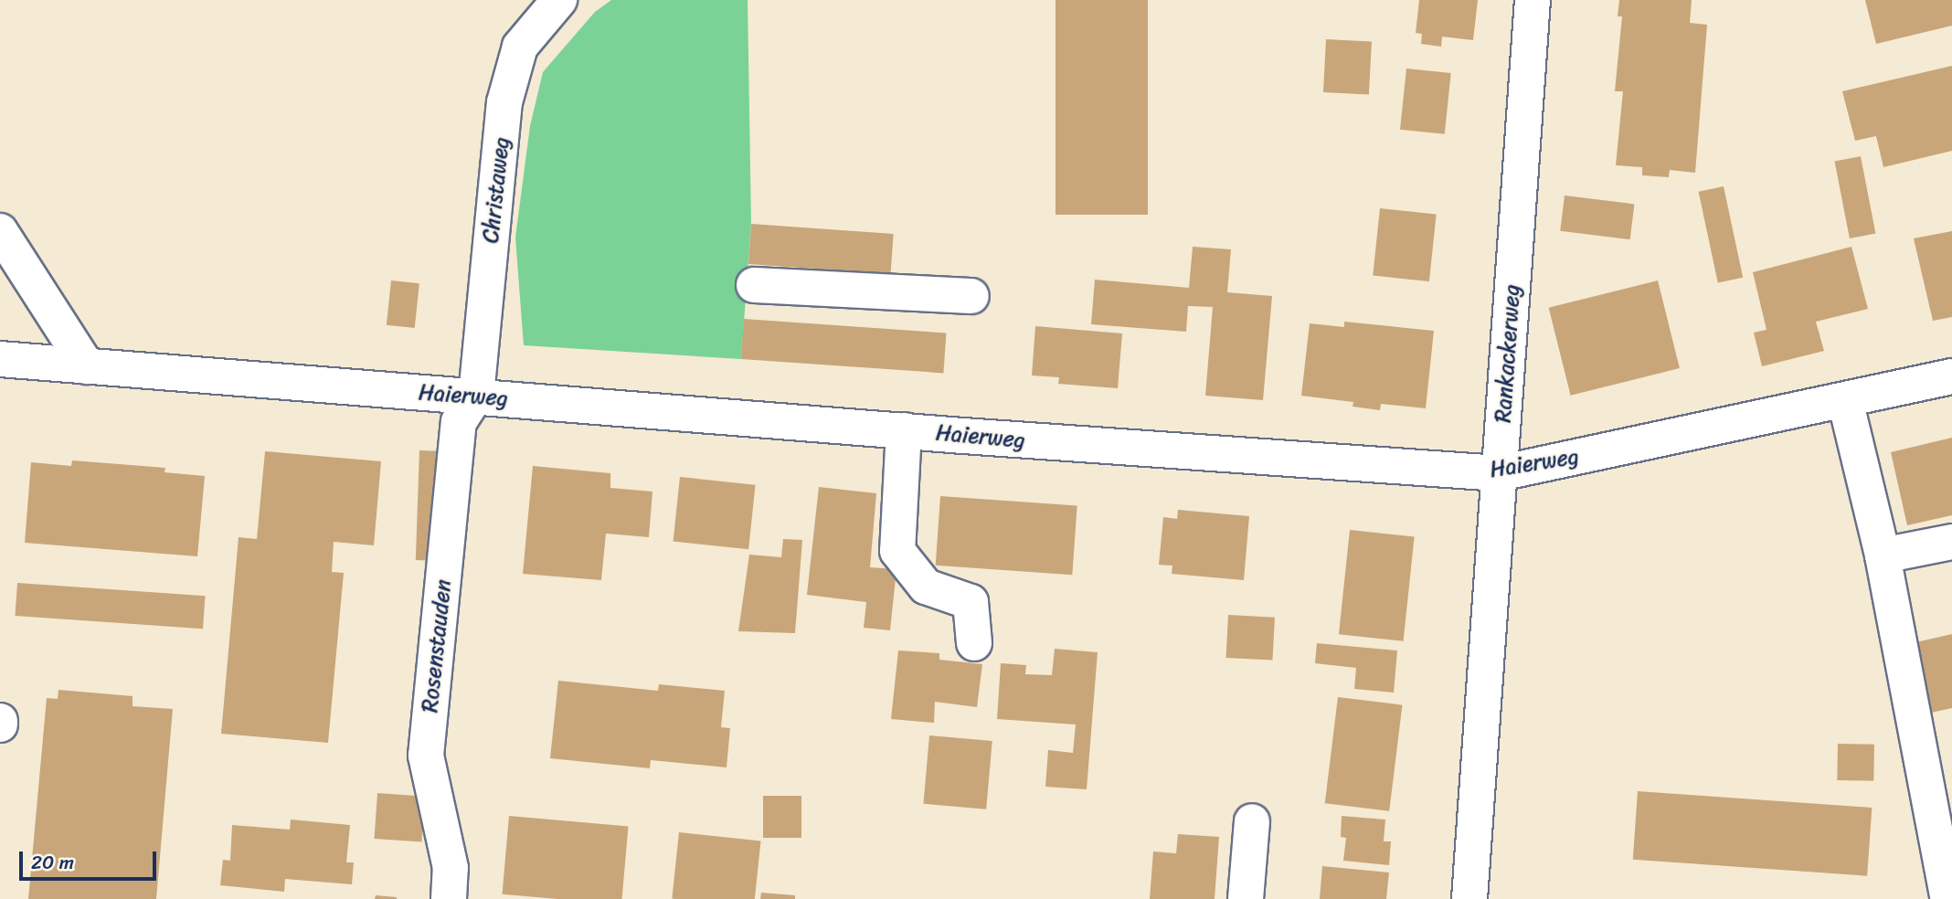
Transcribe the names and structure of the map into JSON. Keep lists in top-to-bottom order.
{
  "streets": {
    "street": [
      "Christaweg",
      "Rankackerweg",
      "Haierweg",
      "Rosenstauden"
    ]
  },
  "crossings": [
    ["Christaweg", "Haierweg"],
    ["Christaweg", "Rosenstauden"],
    ["Rankackerweg", "Haierweg"],
    ["Haierweg", "Rosenstauden"]
  ],
  "scale_bar": "20 m"
}
